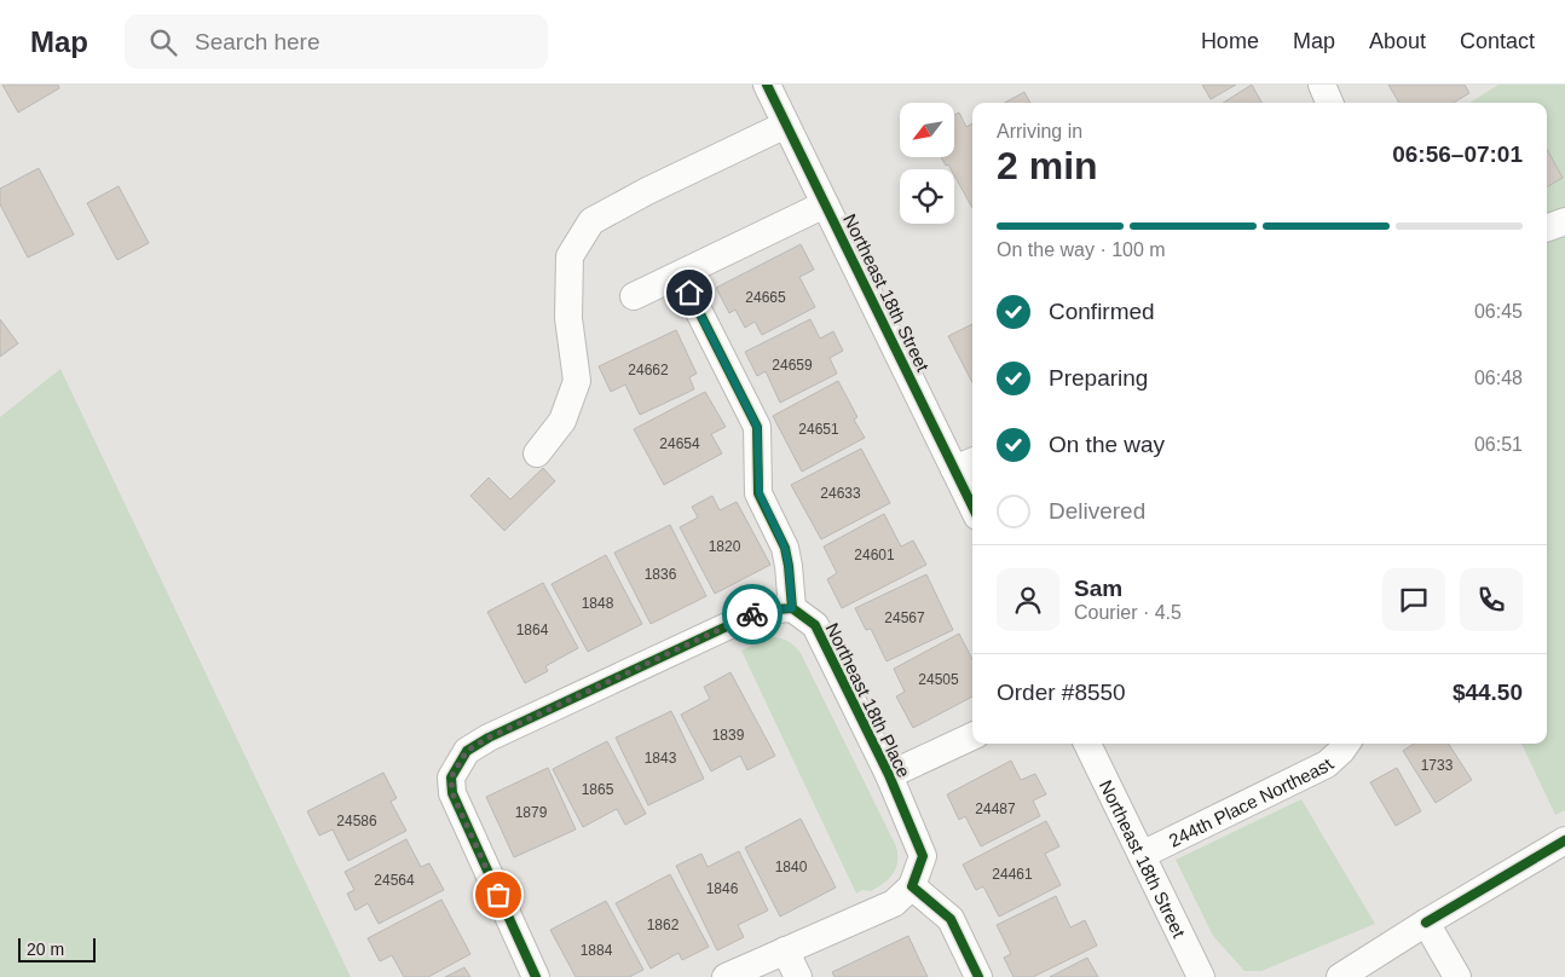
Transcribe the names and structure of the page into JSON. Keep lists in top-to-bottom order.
{
  "streets": {
    "street": ["Northeast 18th Street", "Northeast 18th Place", "244th Place Northeast"]
  },
  "crossings": [
    ["Northeast 18th Street", "244th Place Northeast"]
  ],
  "house_numbers": [
    "24665",
    "24659",
    "24662",
    "24651",
    "24654",
    "24633",
    "1820",
    "24601",
    "1836",
    "1848",
    "24567",
    "1864",
    "24505",
    "1839",
    "1843",
    "1733",
    "1865",
    "24487",
    "1879",
    "24586",
    "1840",
    "24461",
    "24564",
    "1846",
    "1862",
    "1884"
  ],
  "scale_bar": "20 m",
  "north": "bottom left",
  "page": {
    "header": "Map",
    "search": "Search here",
    "nav": [
      "Home",
      "Map",
      "About",
      "Contact"
    ],
    "heading": ["2 min", "Arriving in", "06:56–07:01"],
    "panel": [
      "Sam",
      "Courier · 4.5",
      "Order #8550",
      "$44.50"
    ],
    "bar": "On the way · 100 m",
    "list": [
      ["Confirmed", "06:45"],
      ["Preparing", "06:48"],
      ["On the way", "06:51"],
      "Delivered"
    ],
    "scale": "20 m"
  }
}
